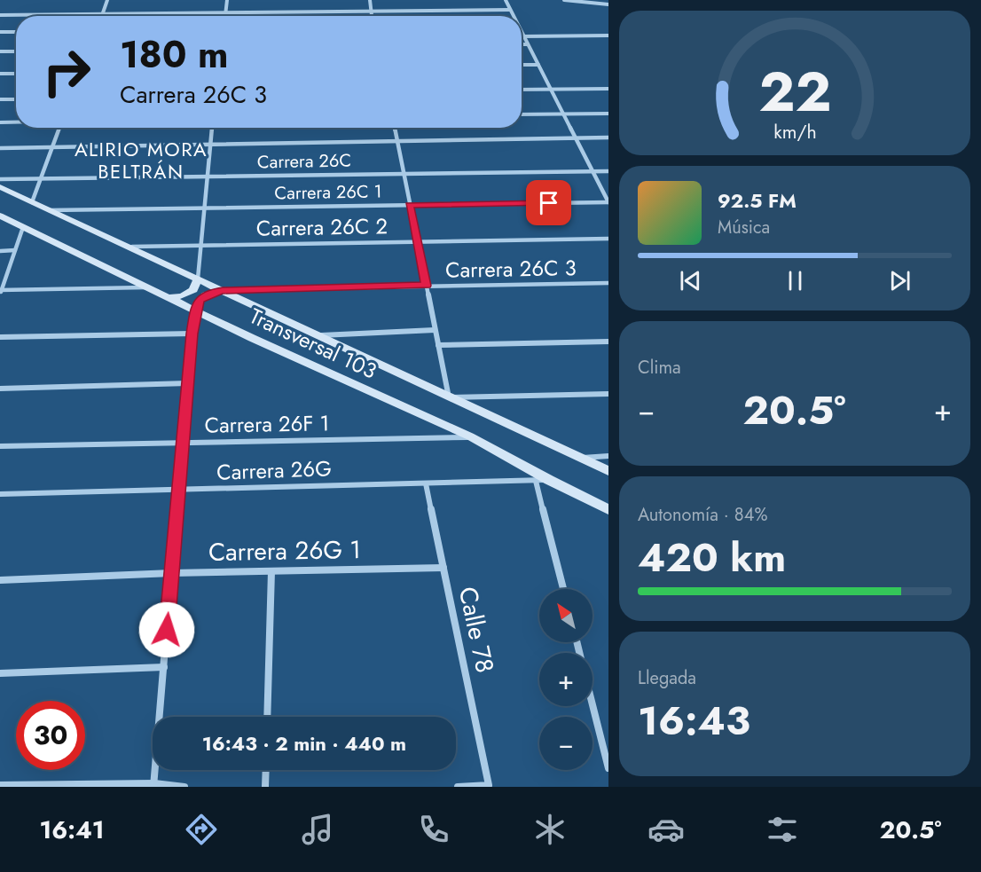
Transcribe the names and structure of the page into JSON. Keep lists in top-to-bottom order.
{
  "streets": {
    "street": [
      "Carrera 26C",
      "Carrera 26C 1",
      "Carrera 26C 2",
      "Carrera 26C 3",
      "Transversal 103",
      "Carrera 26F 1",
      "Carrera 26G",
      "Carrera 26G 1",
      "Calle 78"
    ]
  },
  "crossings": [
    ["Carrera 26C 1", "Transversal 103"],
    ["Carrera 26C 2", "Transversal 103"],
    ["Carrera 26C 3", "Transversal 103"],
    ["Transversal 103", "Carrera 26F 1"],
    ["Transversal 103", "Carrera 26G"],
    ["Carrera 26G", "Calle 78"],
    ["Carrera 26G 1", "Calle 78"]
  ],
  "districts": ["ALIRIO MORA BELTRÁN"],
  "north": "top left",
  "page": {
    "turn": ["180 m", "Carrera 26C 3"],
    "song": ["92.5 FM", "Música"],
    "tile": [
      "Clima",
      ["Autonomía · 84%", "420 km"],
      ["Llegada", "16:43"]
    ],
    "heat": ["−", "20.5°", "+"],
    "map_buttons": ["+", "−"],
    "limit": "30",
    "trip": "16:43 · 2 min · 440 m",
    "tabs": ["16:41", "20.5°"],
    "gauge": ["22", "km/h"]
  }
}
